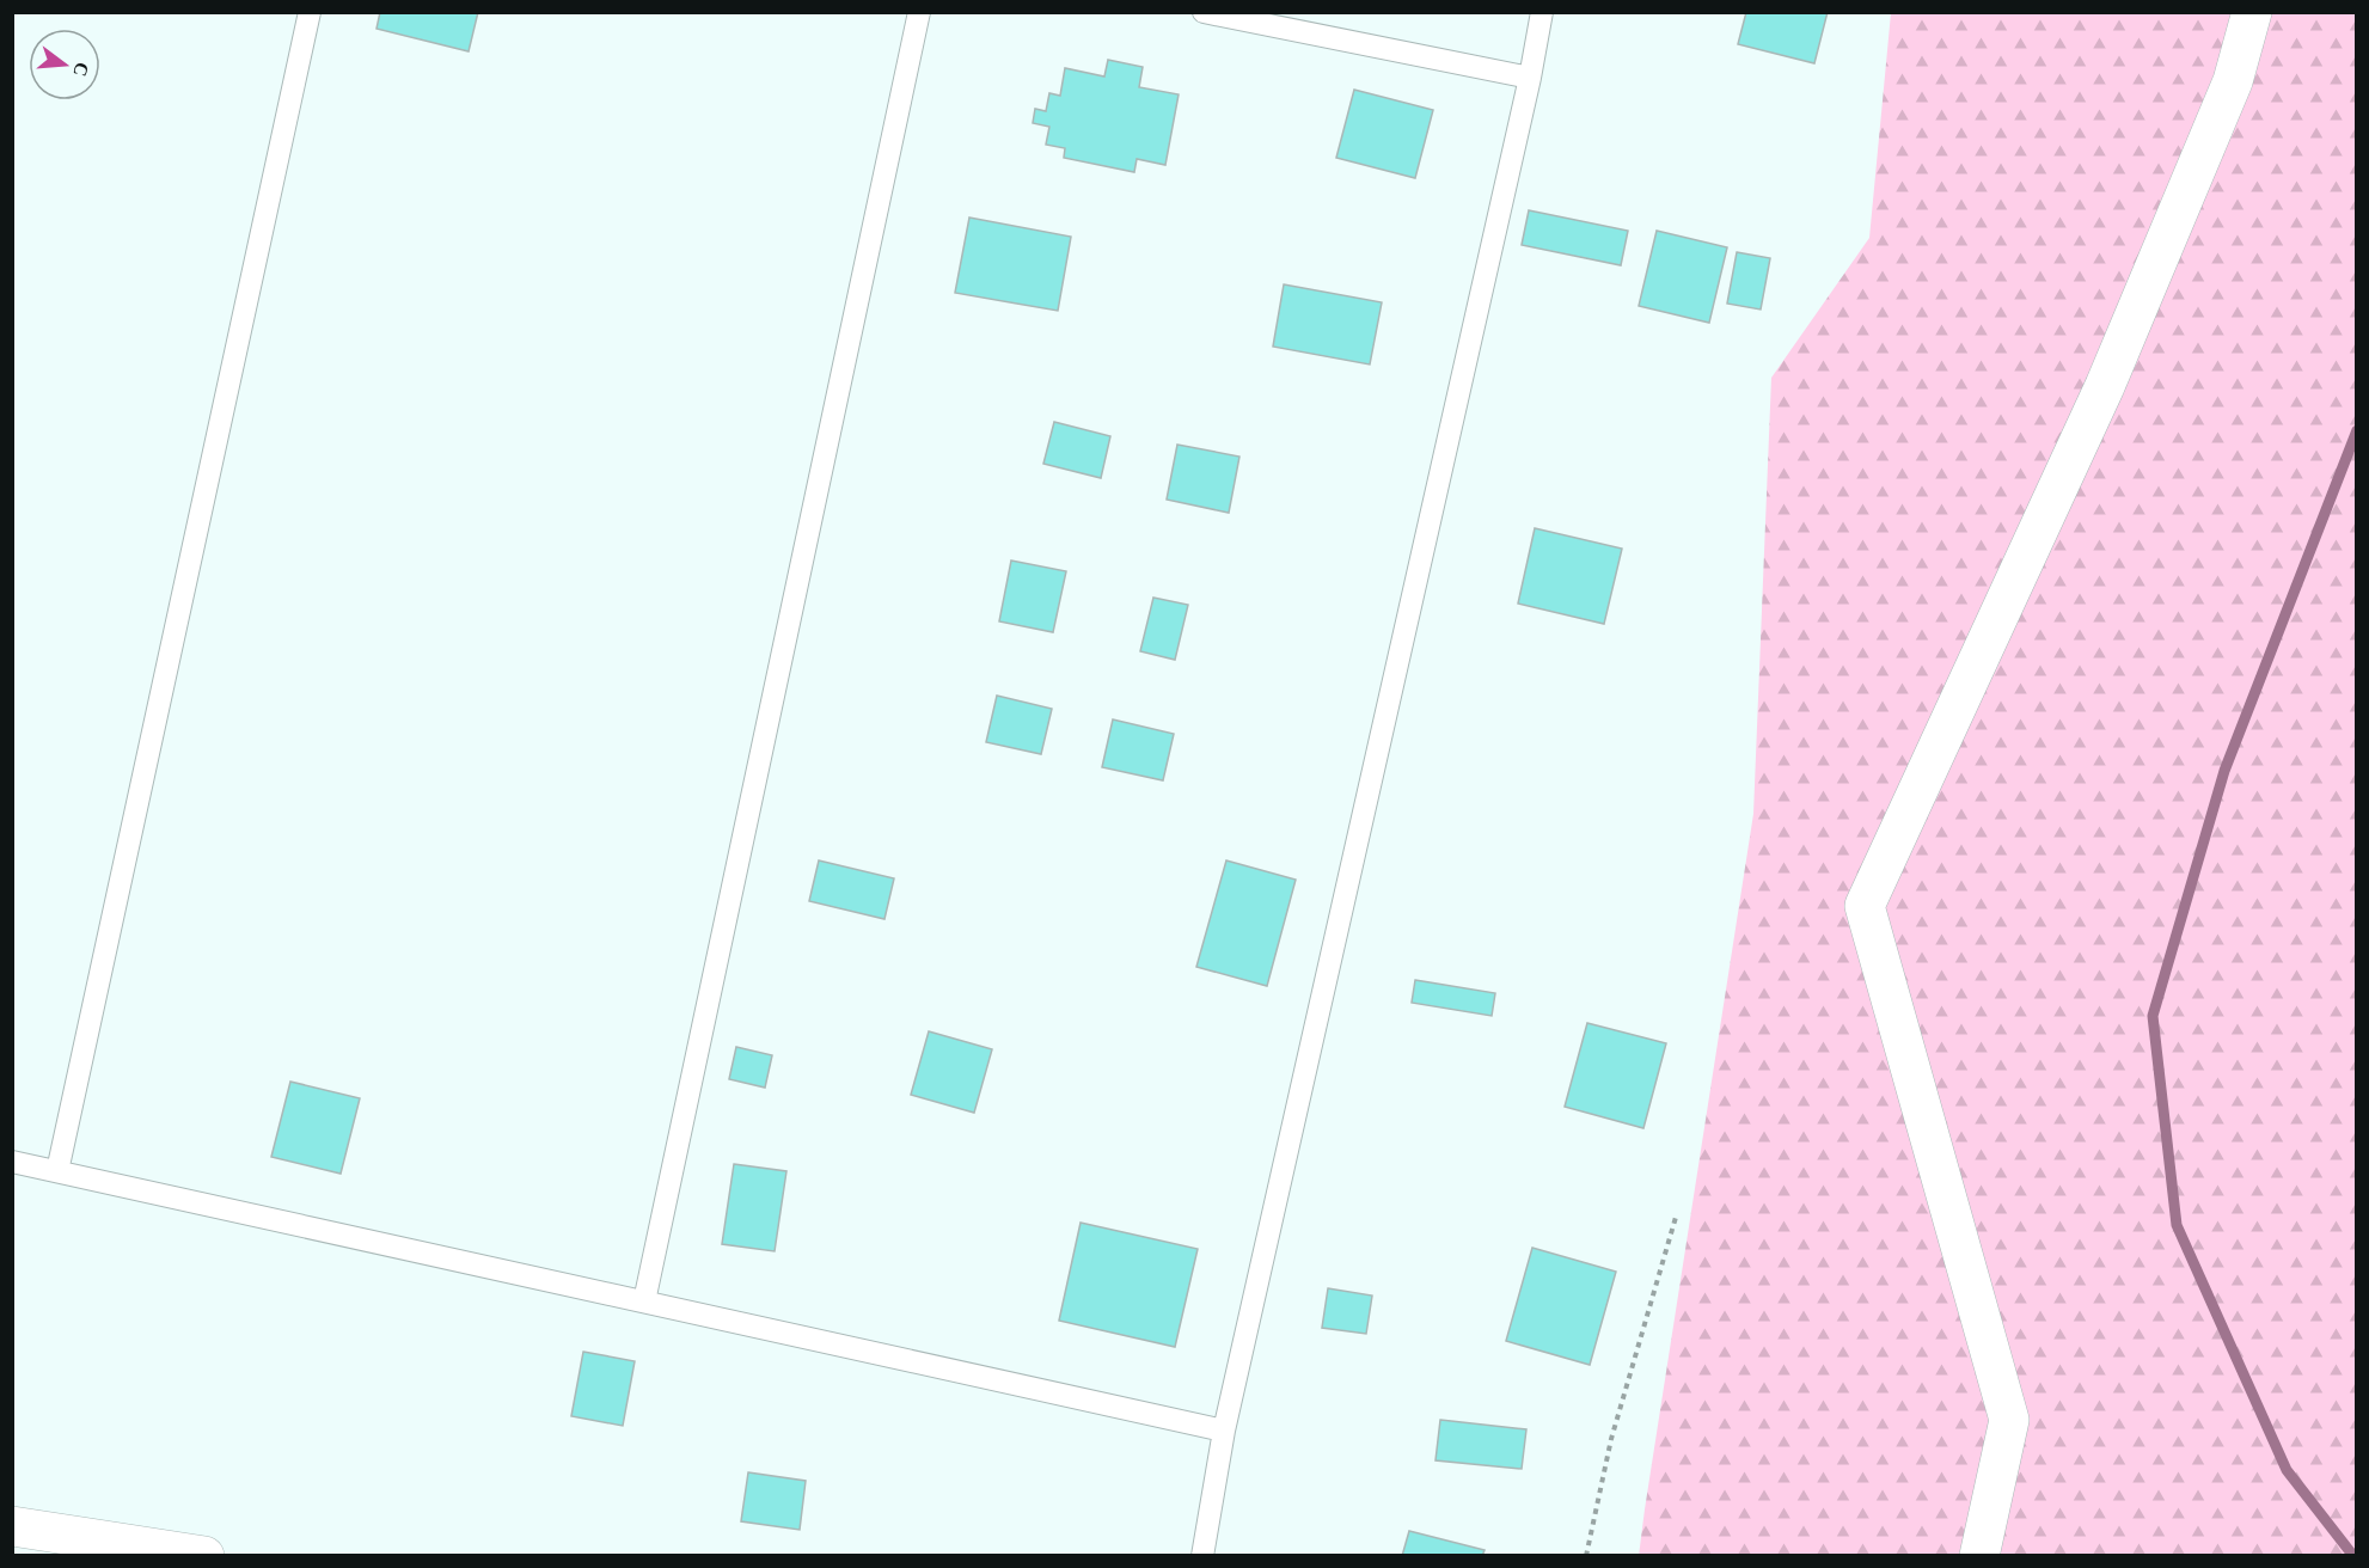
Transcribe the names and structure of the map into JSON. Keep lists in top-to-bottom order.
{
  "north": "right"
}
